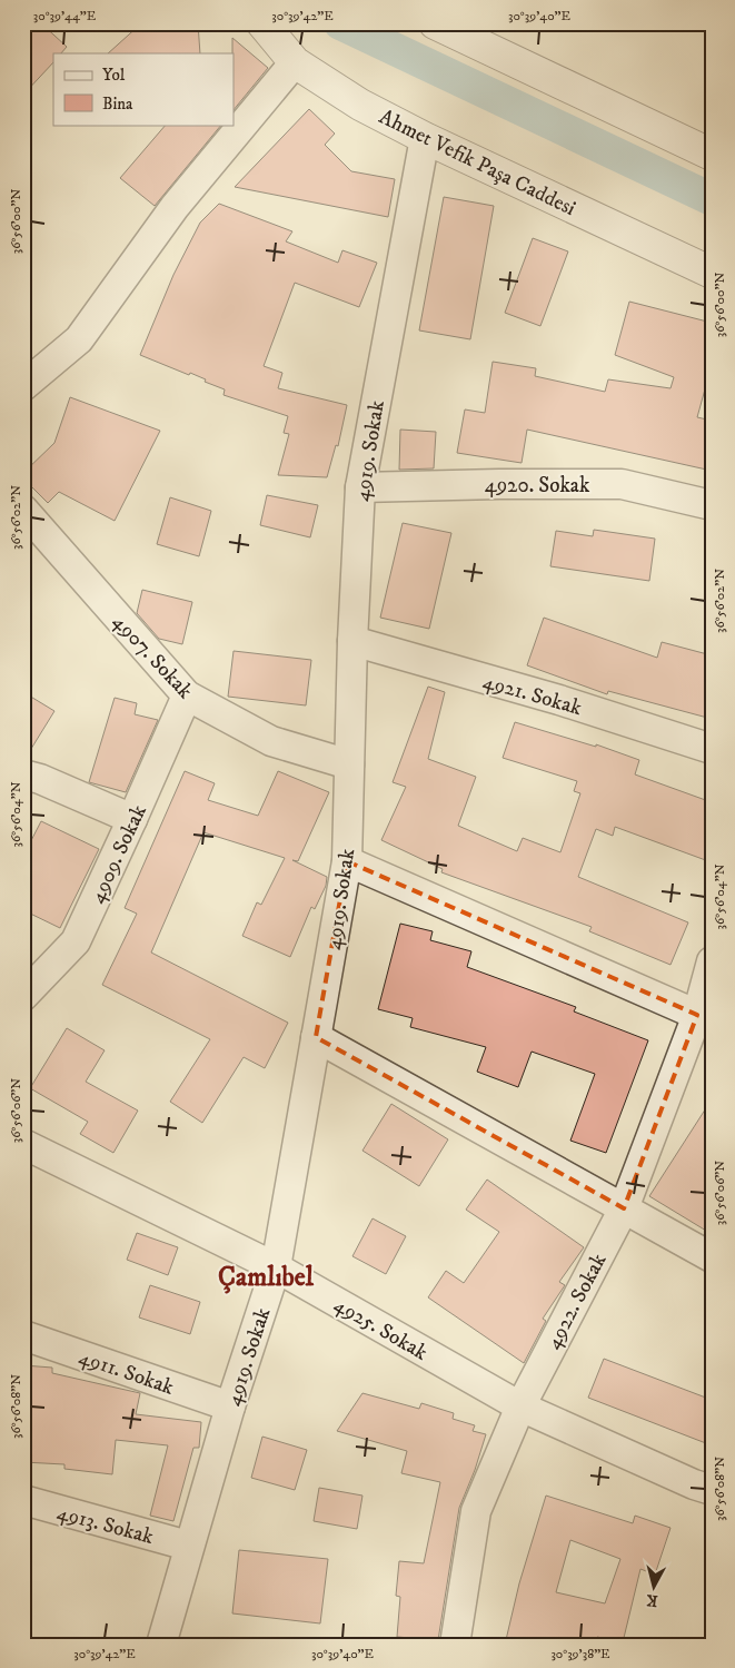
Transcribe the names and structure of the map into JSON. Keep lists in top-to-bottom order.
{
  "streets": {
    "street": [
      "Ahmet Vefik Paşa Caddesi",
      "4919. Sokak",
      "4920. Sokak",
      "4907. Sokak",
      "4921. Sokak",
      "4909. Sokak",
      "4922. Sokak",
      "4925. Sokak",
      "4911. Sokak",
      "4913. Sokak"
    ]
  },
  "crossings": [
    ["Ahmet Vefik Paşa Caddesi", "4919. Sokak"],
    ["4919. Sokak", "4920. Sokak"],
    ["4919. Sokak", "4907. Sokak"],
    ["4919. Sokak", "4921. Sokak"],
    ["4919. Sokak", "4925. Sokak"],
    ["4919. Sokak", "4911. Sokak"],
    ["4919. Sokak", "4913. Sokak"],
    ["4907. Sokak", "4909. Sokak"],
    ["4922. Sokak", "4925. Sokak"]
  ],
  "districts": ["Çamlıbel"],
  "legend": ["Yol", "Bina"],
  "north": "bottom",
  "coordinates": [
    "30°39'44\"E",
    "30°39'42\"E",
    "30°39'40\"E",
    "36°56'00\"N",
    "36°56'02\"N",
    "36°56'04\"N",
    "36°56'06\"N",
    "36°56'08\"N",
    "30°39'38\"E"
  ]
}
